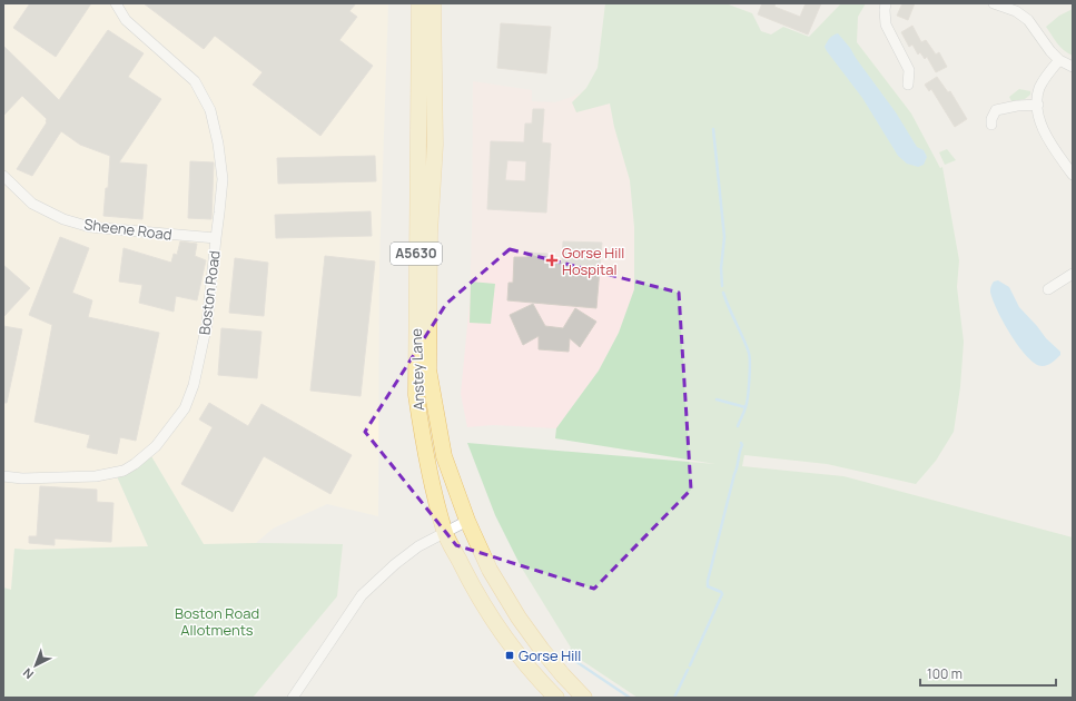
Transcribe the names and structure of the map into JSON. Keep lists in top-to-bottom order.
{
  "streets": {
    "main road": ["A5630", "Anstey Lane"],
    "street": ["Sheene Road", "Boston Road"]
  },
  "crossings": [
    ["Sheene Road", "Boston Road"]
  ],
  "parks": ["Boston Road Allotments"],
  "places": {
    "health": ["Gorse Hill Hospital"],
    "transit": ["Gorse Hill"]
  },
  "scale_bar": "100 m",
  "north": "bottom left"
}
